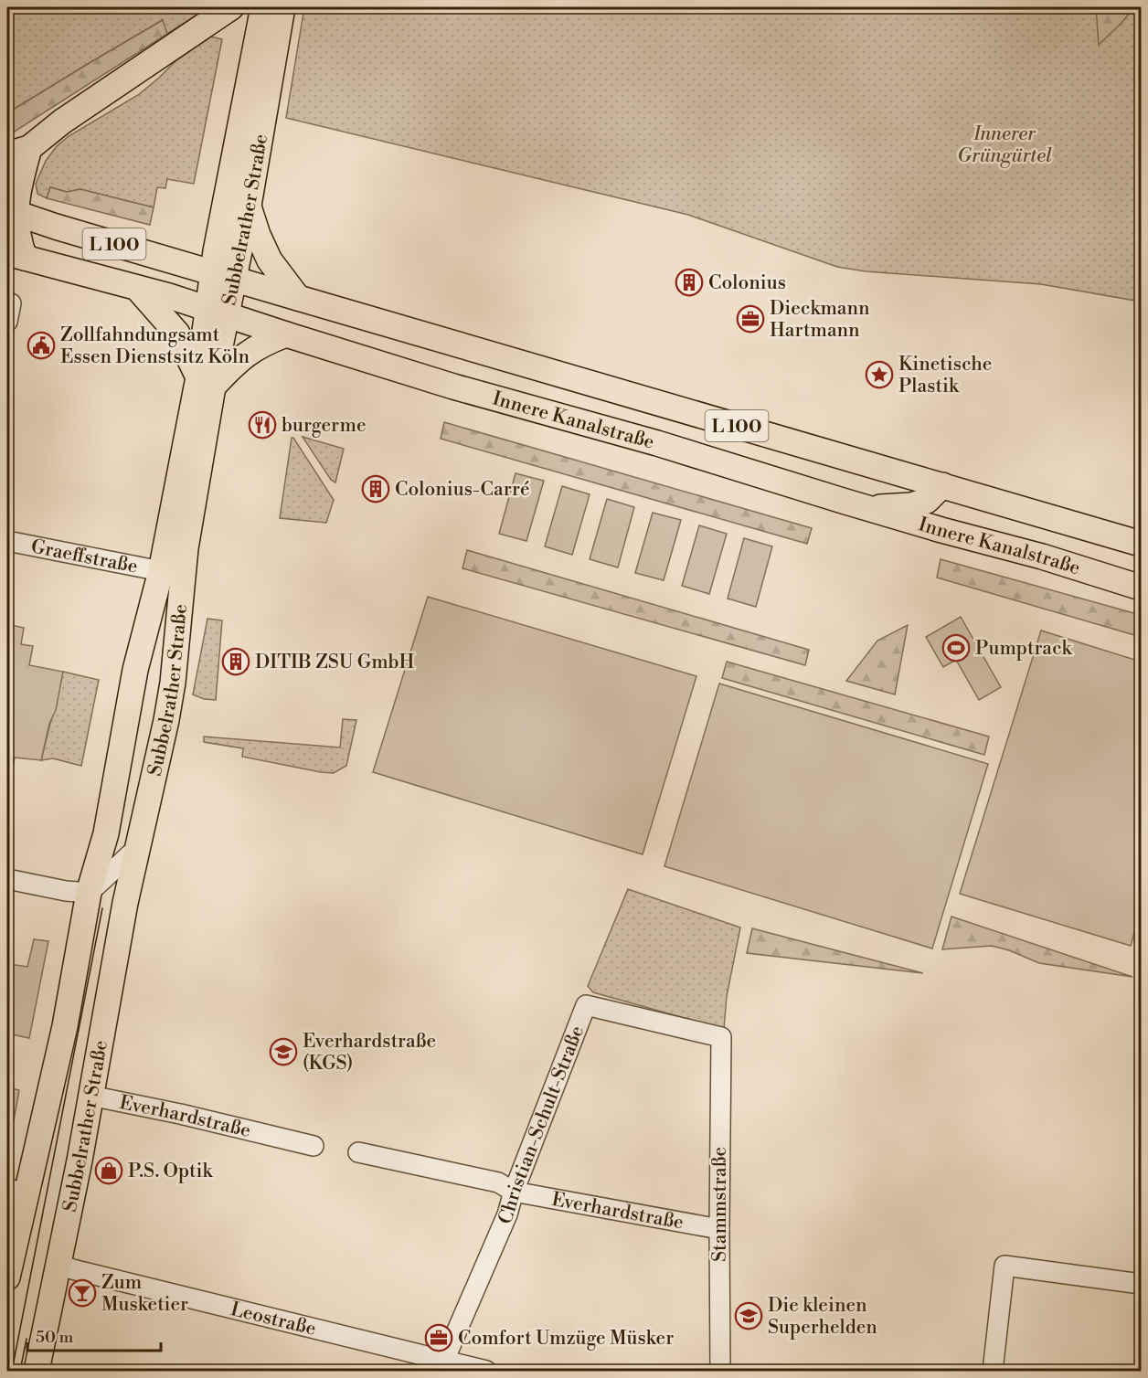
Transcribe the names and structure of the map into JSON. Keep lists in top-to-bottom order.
{
  "streets": {
    "main road": ["Subbelrather Straße", "L 100", "Innere Kanalstraße"],
    "street": [
      "Graeffstraße",
      "Everhardstraße",
      "Christian-Schult-Straße",
      "Stammstraße",
      "Leostraße"
    ]
  },
  "crossings": [
    ["Subbelrather Straße", "L 100"],
    ["Subbelrather Straße", "Innere Kanalstraße"],
    ["Subbelrather Straße", "Graeffstraße"],
    ["Subbelrather Straße", "Everhardstraße"],
    ["Subbelrather Straße", "Leostraße"],
    ["L 100", "Innere Kanalstraße"],
    ["Everhardstraße", "Christian-Schult-Straße"],
    ["Everhardstraße", "Stammstraße"],
    ["Christian-Schult-Straße", "Stammstraße"],
    ["Christian-Schult-Straße", "Leostraße"]
  ],
  "parks": ["Innerer Grüngürtel"],
  "places": {
    "building": ["Colonius", "Colonius-Carré", "DITIB ZSU GmbH"],
    "office": ["Dieckmann Hartmann", "Comfort Umzüge Müsker"],
    "public building": ["Zollfahndungsamt Essen Dienstsitz Köln"],
    "place": ["Kinetische Plastik"],
    "restaurant": ["burgerme"],
    "sports": ["Pumptrack"],
    "school or university": ["Everhardstraße (KGS)", "Die kleinen Superhelden"],
    "shop": ["P.S. Optik"],
    "bar": ["Zum Musketier"]
  },
  "scale_bar": "50 m"
}
